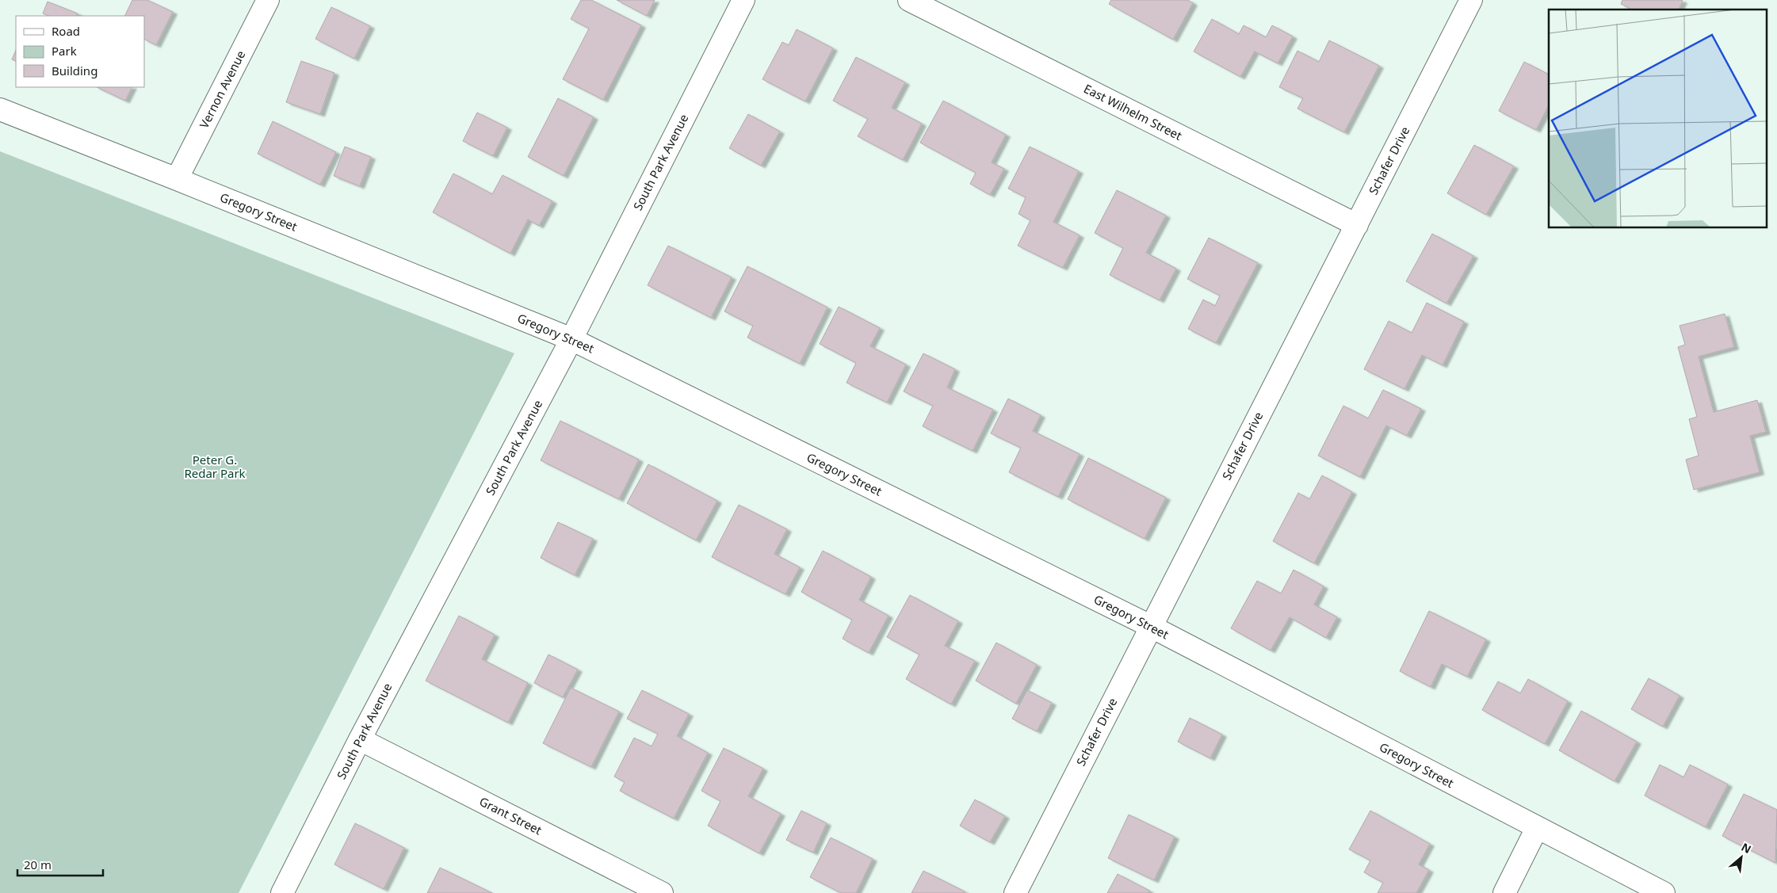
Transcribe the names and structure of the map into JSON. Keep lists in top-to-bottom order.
{
  "streets": {
    "street": [
      "Vernon Avenue",
      "East Wilhelm Street",
      "Schafer Drive",
      "South Park Avenue",
      "Gregory Street",
      "Grant Street"
    ]
  },
  "crossings": [
    ["Vernon Avenue", "Gregory Street"],
    ["East Wilhelm Street", "Schafer Drive"],
    ["Schafer Drive", "Gregory Street"],
    ["South Park Avenue", "Gregory Street"],
    ["South Park Avenue", "Grant Street"]
  ],
  "parks": ["Peter G. Redar Park"],
  "legend": ["Road", "Park", "Building"],
  "scale_bar": "20 m",
  "north": "top right"
}
